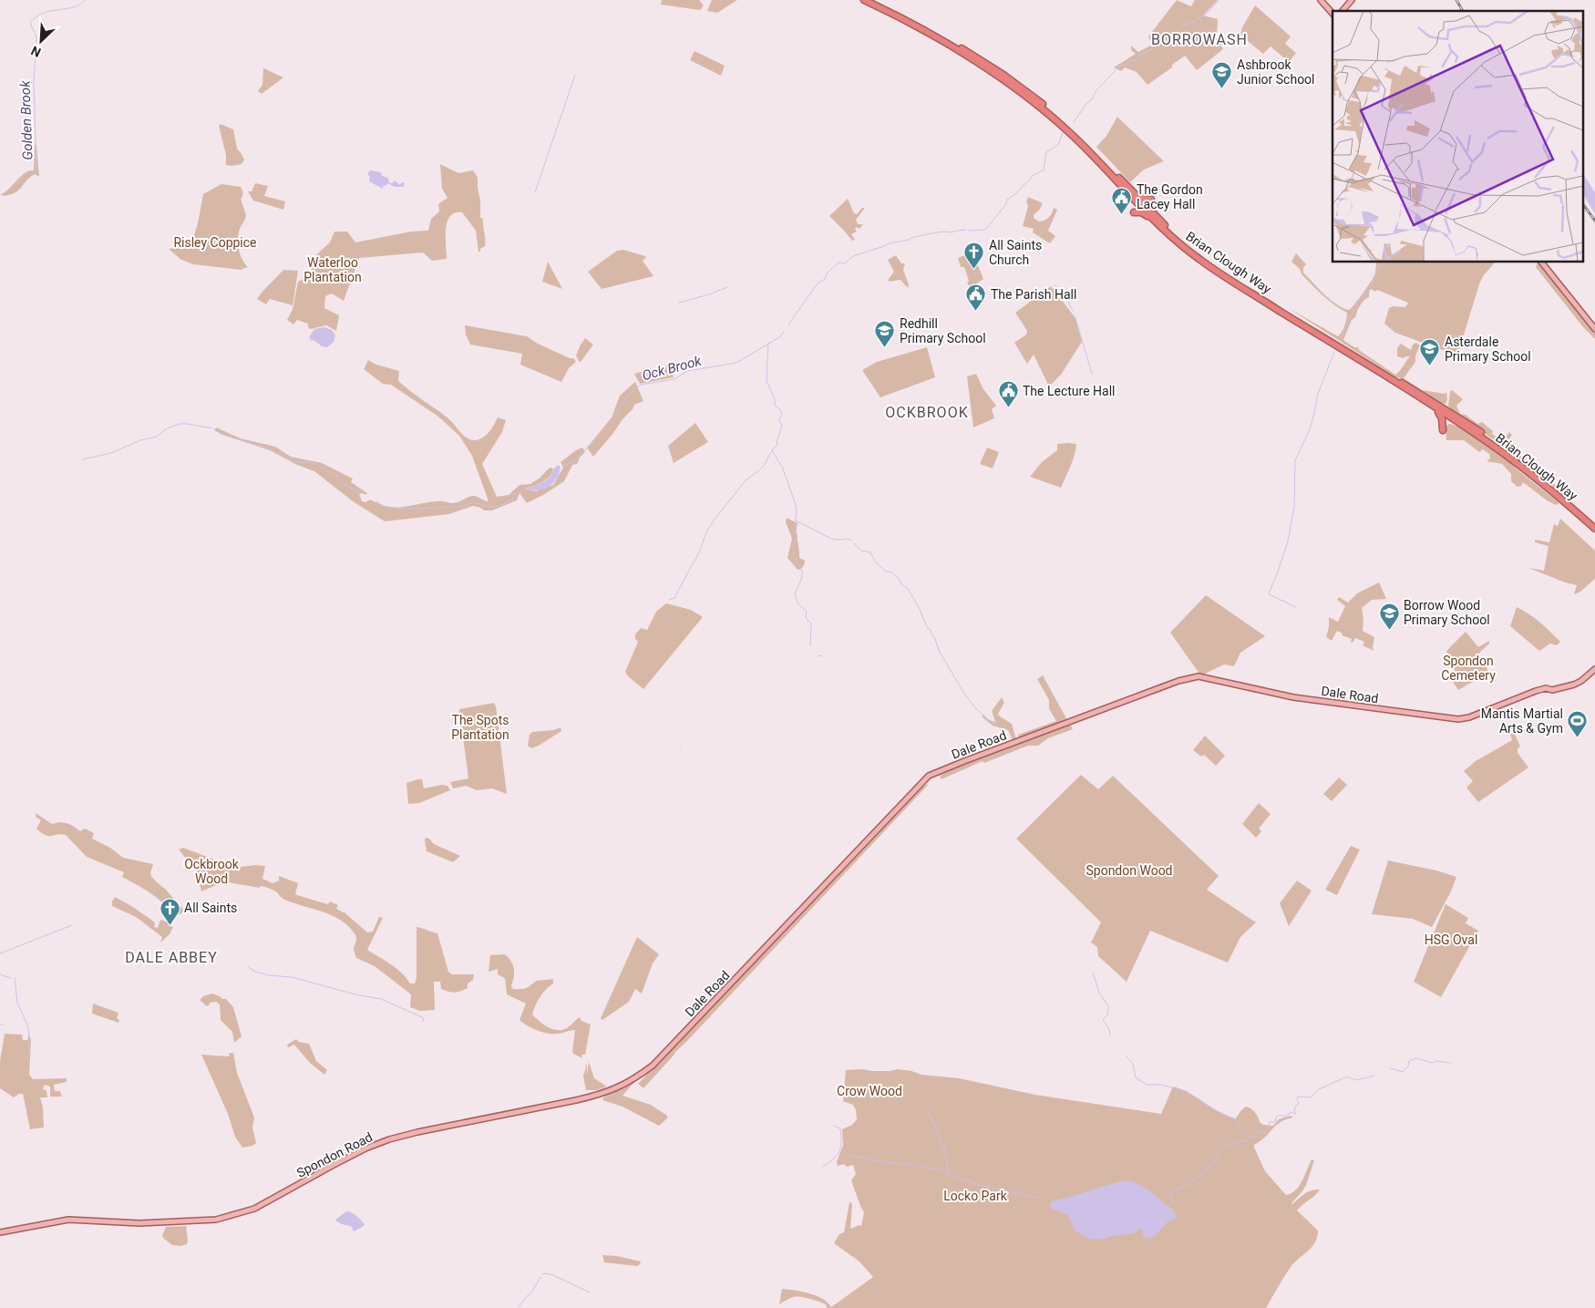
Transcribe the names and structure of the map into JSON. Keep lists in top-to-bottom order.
{
  "streets": {
    "highway": ["Brian Clough Way"],
    "main road": ["Dale Road", "Spondon Road"]
  },
  "crossings": [
    ["Dale Road", "Spondon Road"]
  ],
  "districts": ["BORROWASH", "OCKBROOK", "DALE ABBEY"],
  "water": ["Golden Brook", "Ock Brook"],
  "parks": [
    "Risley Coppice",
    "Waterloo Plantation",
    "Spondon Cemetery",
    "The Spots Plantation",
    "Ockbrook Wood",
    "Spondon Wood",
    "HSG Oval",
    "Crow Wood",
    "Locko Park"
  ],
  "places": {
    "school or university": [
      "Ashbrook Junior School",
      "Redhill Primary School",
      "Asterdale Primary School",
      "Borrow Wood Primary School"
    ],
    "public building": ["The Gordon Lacey Hall", "The Parish Hall", "The Lecture Hall"],
    "church": ["All Saints Church", "All Saints"],
    "sports": ["Mantis Martial Arts & Gym"]
  },
  "north": "bottom left"
}
